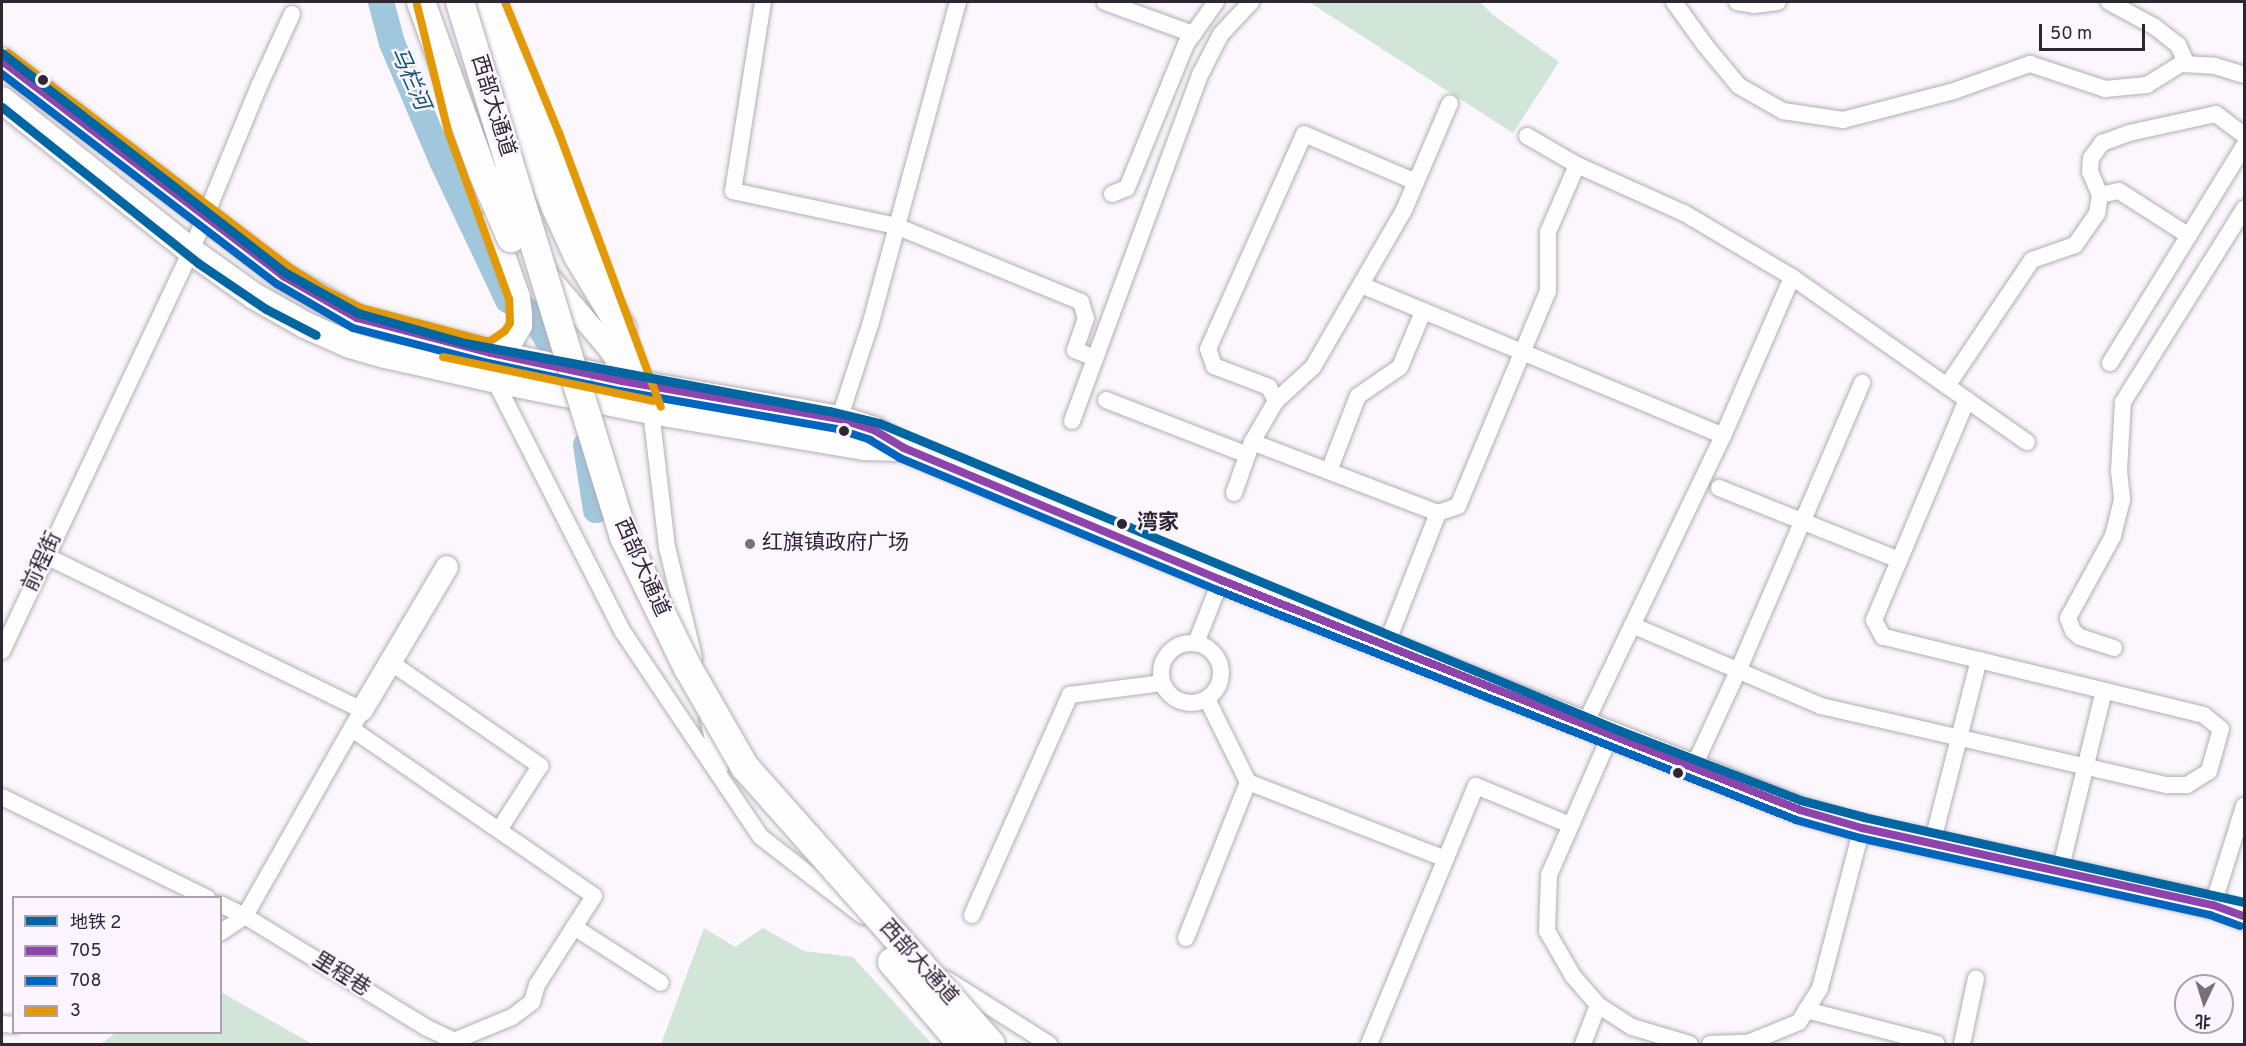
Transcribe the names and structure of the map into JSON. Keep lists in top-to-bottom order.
{
  "streets": {
    "highway": ["西部大通道"],
    "street": ["前程街", "里程巷"]
  },
  "water": ["马栏河"],
  "places": ["湾家", "红旗镇政府广场"],
  "lines": [
    "transit line 3",
    "metro line 2",
    "transit line 705",
    "transit line 708"
  ],
  "legend": [
    "地铁 2",
    "705",
    "708",
    "3"
  ],
  "scale_bar": "50 m",
  "north": "bottom"
}
